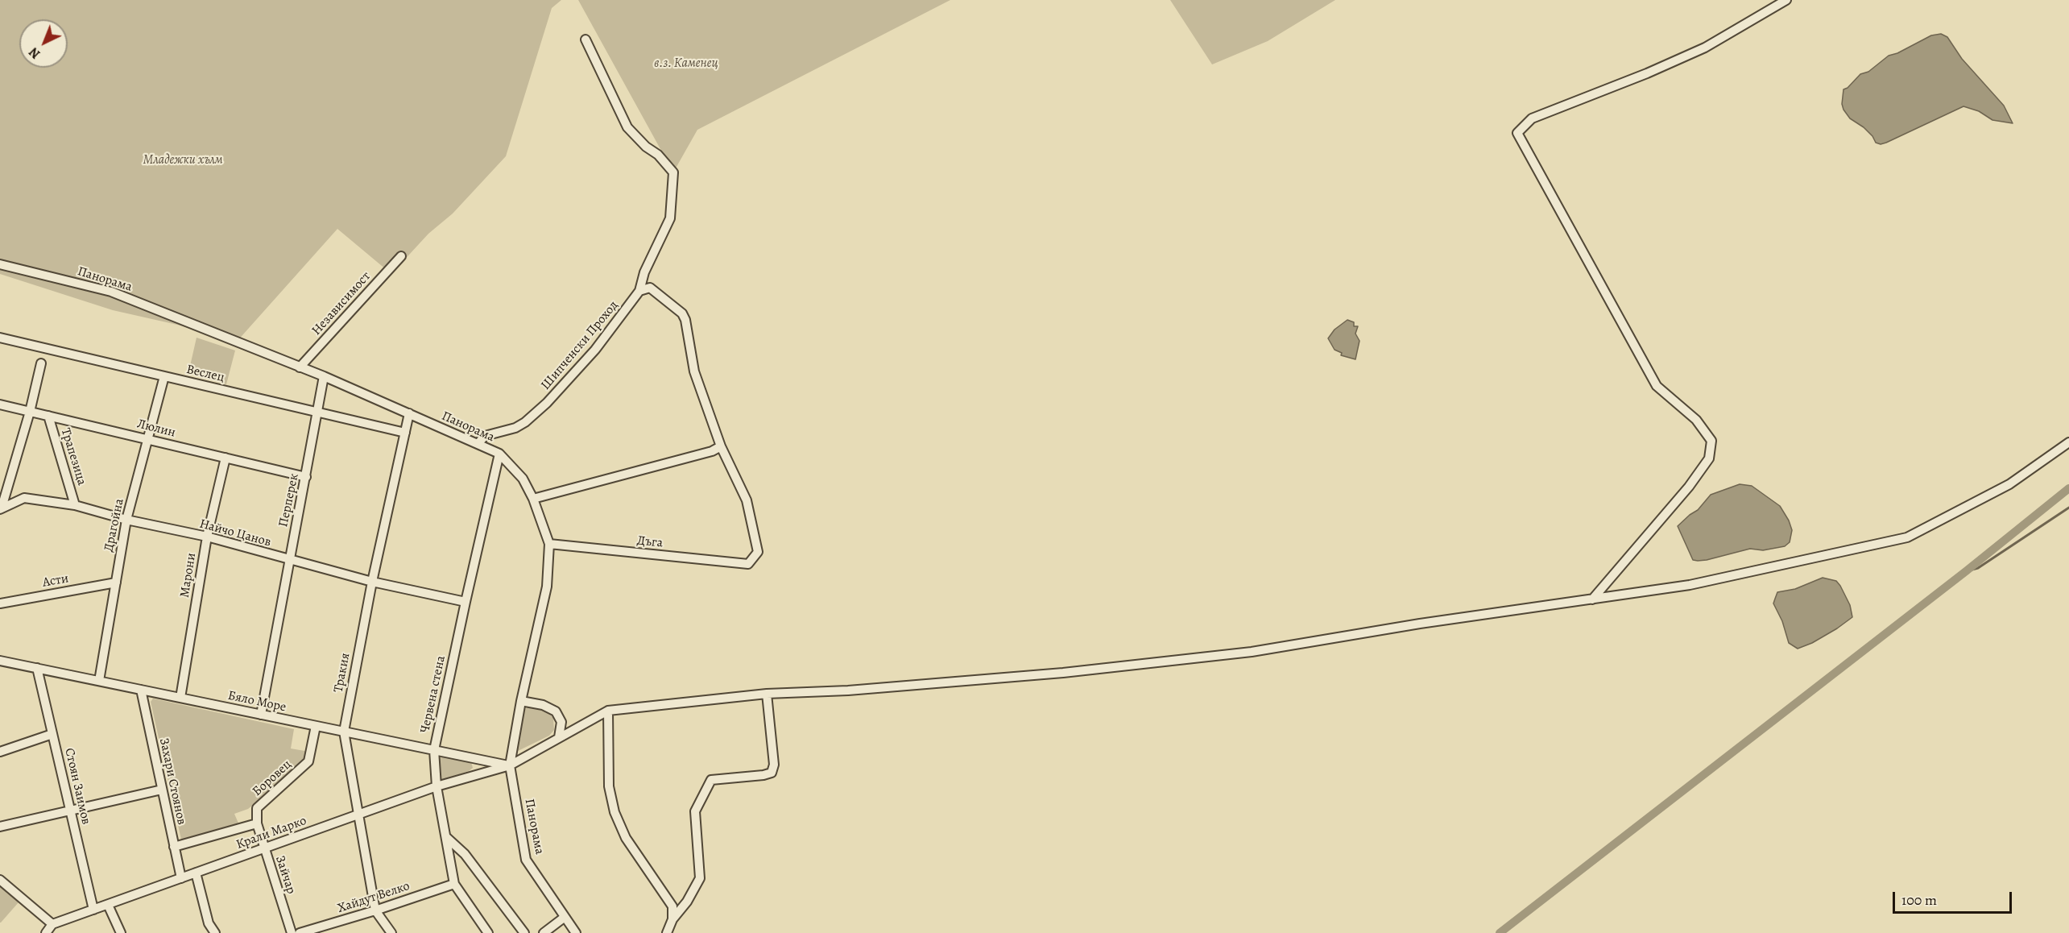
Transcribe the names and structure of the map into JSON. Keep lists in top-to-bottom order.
{
  "streets": {
    "street": [
      "Панорама",
      "Независимост",
      "Шипченски Проход",
      "Веслец",
      "Люлин",
      "Трапезица",
      "Перперек",
      "Драгойна",
      "Найчо Цанов",
      "Дъга",
      "Марони",
      "Асти",
      "Тракия",
      "Червена стена",
      "Бяло Море",
      "Боровец",
      "Захари Стоянов",
      "Стоян Заимов",
      "Крали Марко",
      "Зайчар",
      "Хайдут Велко"
    ]
  },
  "crossings": [
    ["Панорама", "Независимост"],
    ["Панорама", "Шипченски Проход"],
    ["Панорама", "Перперек"],
    ["Панорама", "Дъга"],
    ["Панорама", "Тракия"],
    ["Панорама", "Червена стена"],
    ["Панорама", "Бяло Море"],
    ["Панорама", "Крали Марко"],
    ["Веслец", "Перперек"],
    ["Веслец", "Драгойна"],
    ["Веслец", "Тракия"],
    ["Люлин", "Трапезица"],
    ["Люлин", "Перперек"],
    ["Люлин", "Драгойна"],
    ["Люлин", "Марони"],
    ["Трапезица", "Найчо Цанов"],
    ["Перперек", "Найчо Цанов"],
    ["Перперек", "Бяло Море"],
    ["Драгойна", "Найчо Цанов"],
    ["Драгойна", "Асти"],
    ["Драгойна", "Бяло Море"],
    ["Найчо Цанов", "Марони"],
    ["Найчо Цанов", "Тракия"],
    ["Найчо Цанов", "Червена стена"],
    ["Марони", "Бяло Море"],
    ["Тракия", "Бяло Море"],
    ["Тракия", "Крали Марко"],
    ["Тракия", "Хайдут Велко"],
    ["Червена стена", "Бяло Море"],
    ["Червена стена", "Крали Марко"],
    ["Червена стена", "Хайдут Велко"],
    ["Бяло Море", "Боровец"],
    ["Бяло Море", "Захари Стоянов"],
    ["Бяло Море", "Стоян Заимов"],
    ["Бяло Море", "Крали Марко"],
    ["Боровец", "Зайчар"],
    ["Захари Стоянов", "Крали Марко"],
    ["Стоян Заимов", "Крали Марко"],
    ["Крали Марко", "Зайчар"]
  ],
  "parks": ["в.з. Каменец", "Младежки хълм"],
  "scale_bar": "100 m",
  "north": "bottom left"
}
